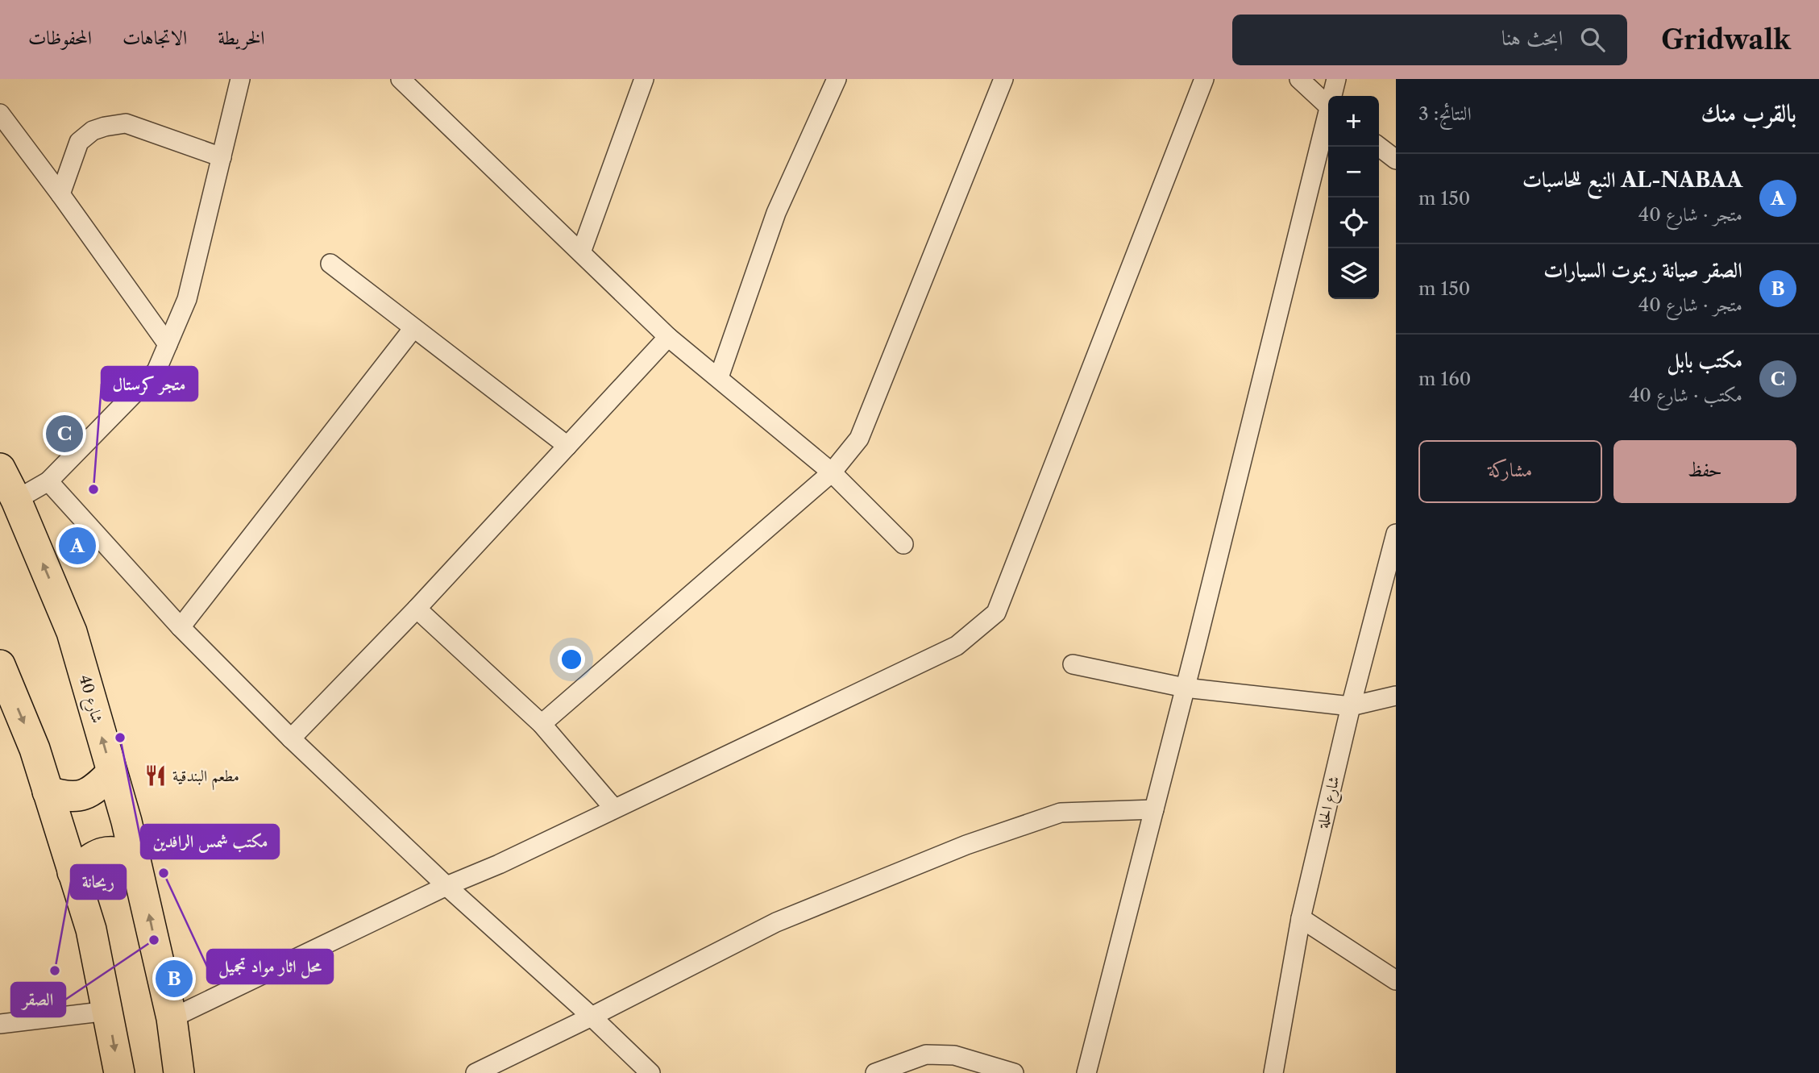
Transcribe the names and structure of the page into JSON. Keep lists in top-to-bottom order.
{
  "streets": {
    "main road": ["شارع 40"],
    "street": ["شارع الحلة"]
  },
  "places": {
    "other": [
      "متجر كرستال",
      "مكتب شمس الرافدين",
      "محل اثار مواد تجميل",
      "الصقر",
      "ريحانة"
    ],
    "restaurant": ["مطعم البندقية"]
  },
  "page": {
    "header": "Gridwalk",
    "search": "ابحث هنا",
    "nav": ["الخريطة", "الاتجاهات", "المحفوظات"],
    "heading": ["بالقرب منك", "النتائج: 3"],
    "map_buttons": ["+", "−"],
    "list": [
      {
        "mark": "A",
        "name": "AL-NABAA النبع للحاسبات",
        "note": "متجر · شارع 40",
        "value": "150 m"
      },
      {
        "mark": "B",
        "name": "الصقر صيانة ريموت السيارات",
        "note": "متجر · شارع 40",
        "value": "150 m"
      },
      {
        "mark": "C",
        "name": "مكتب بابل",
        "note": "مكتب · شارع 40",
        "value": "160 m"
      }
    ],
    "pins": ["C", "A", "B"],
    "buttons": ["حفظ", "مشاركة"]
  }
}
